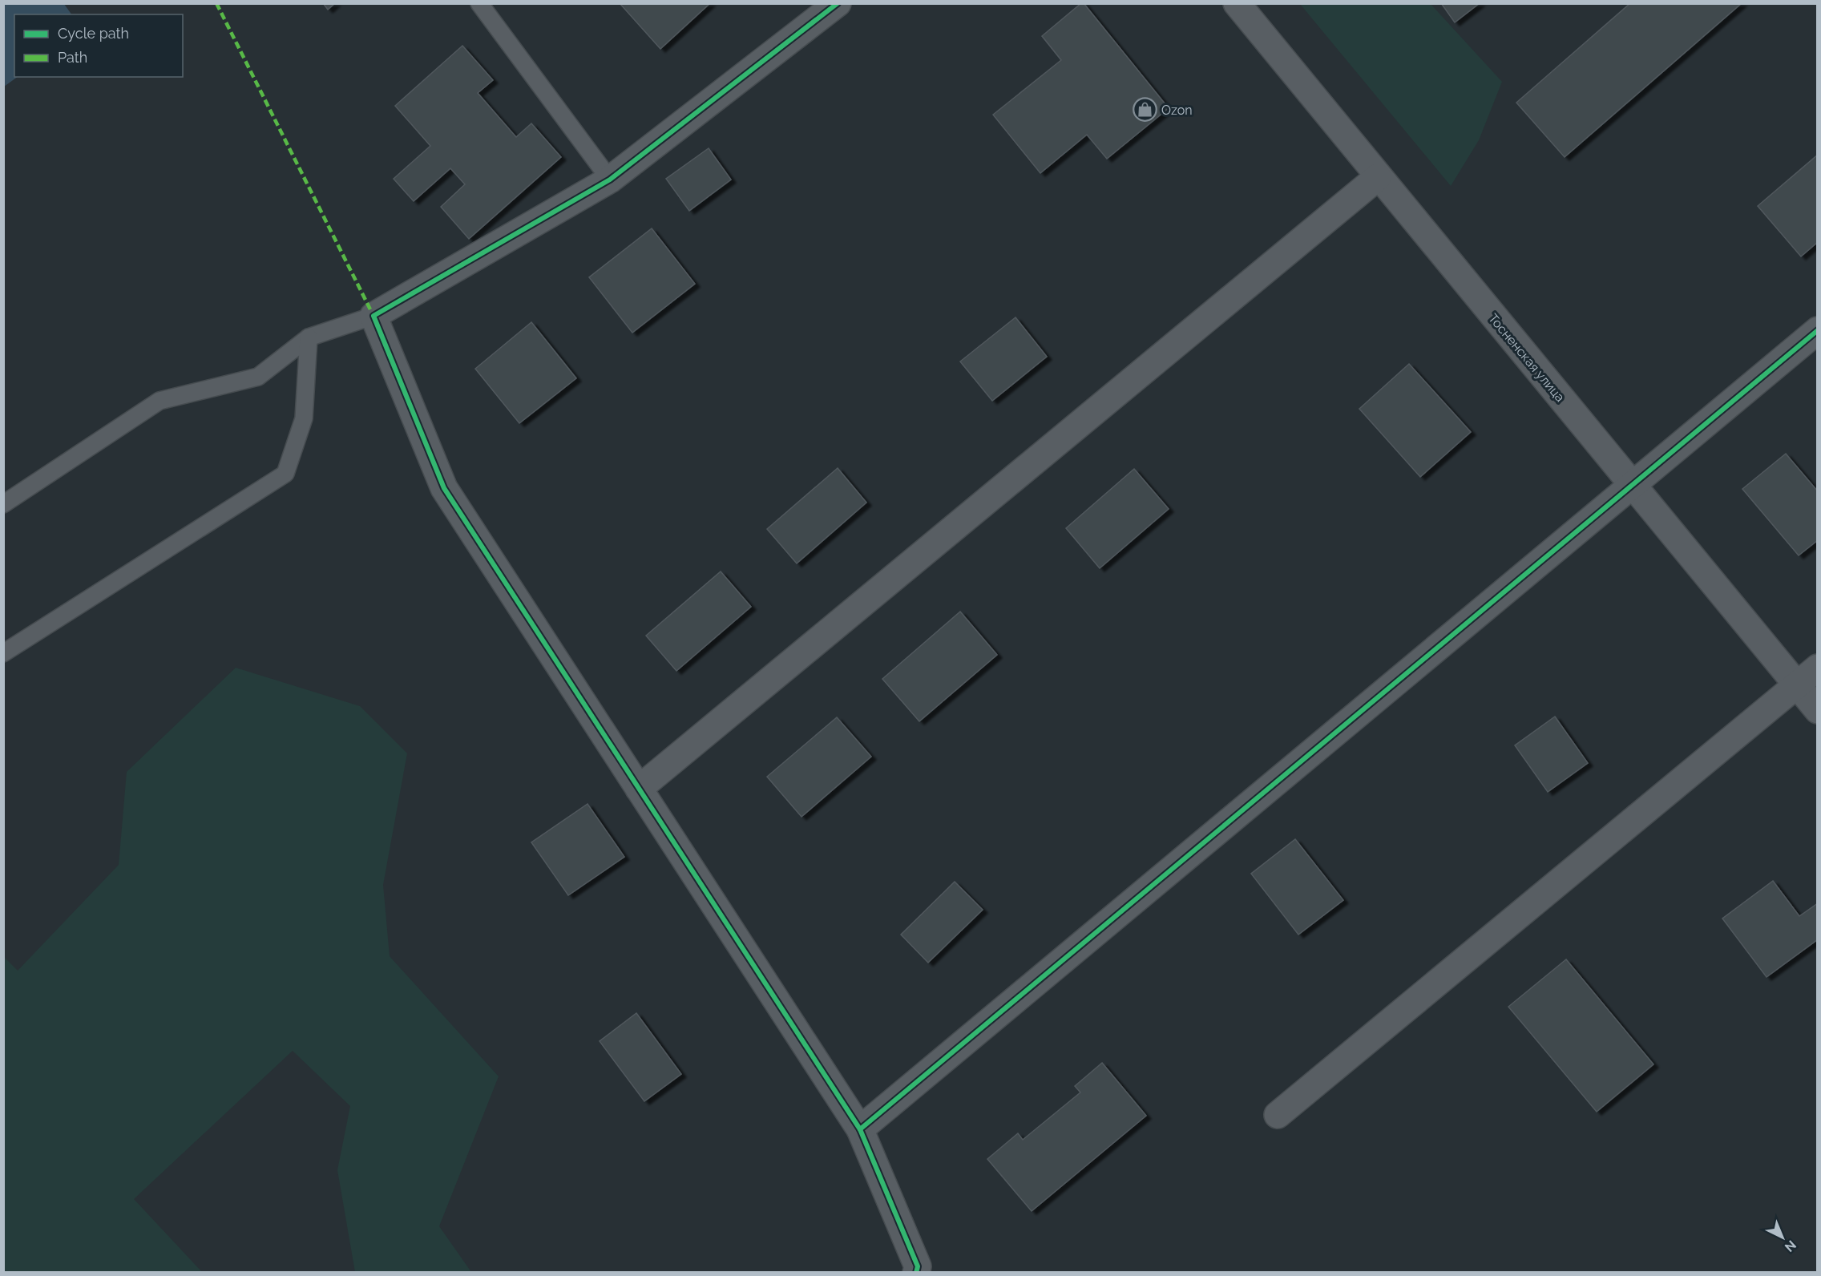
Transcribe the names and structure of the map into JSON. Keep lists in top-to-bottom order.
{
  "streets": {
    "street": ["Тосненская улица"]
  },
  "places": {
    "shop": ["Ozon"]
  },
  "legend": ["Cycle path", "Path"],
  "north": "bottom right"
}
